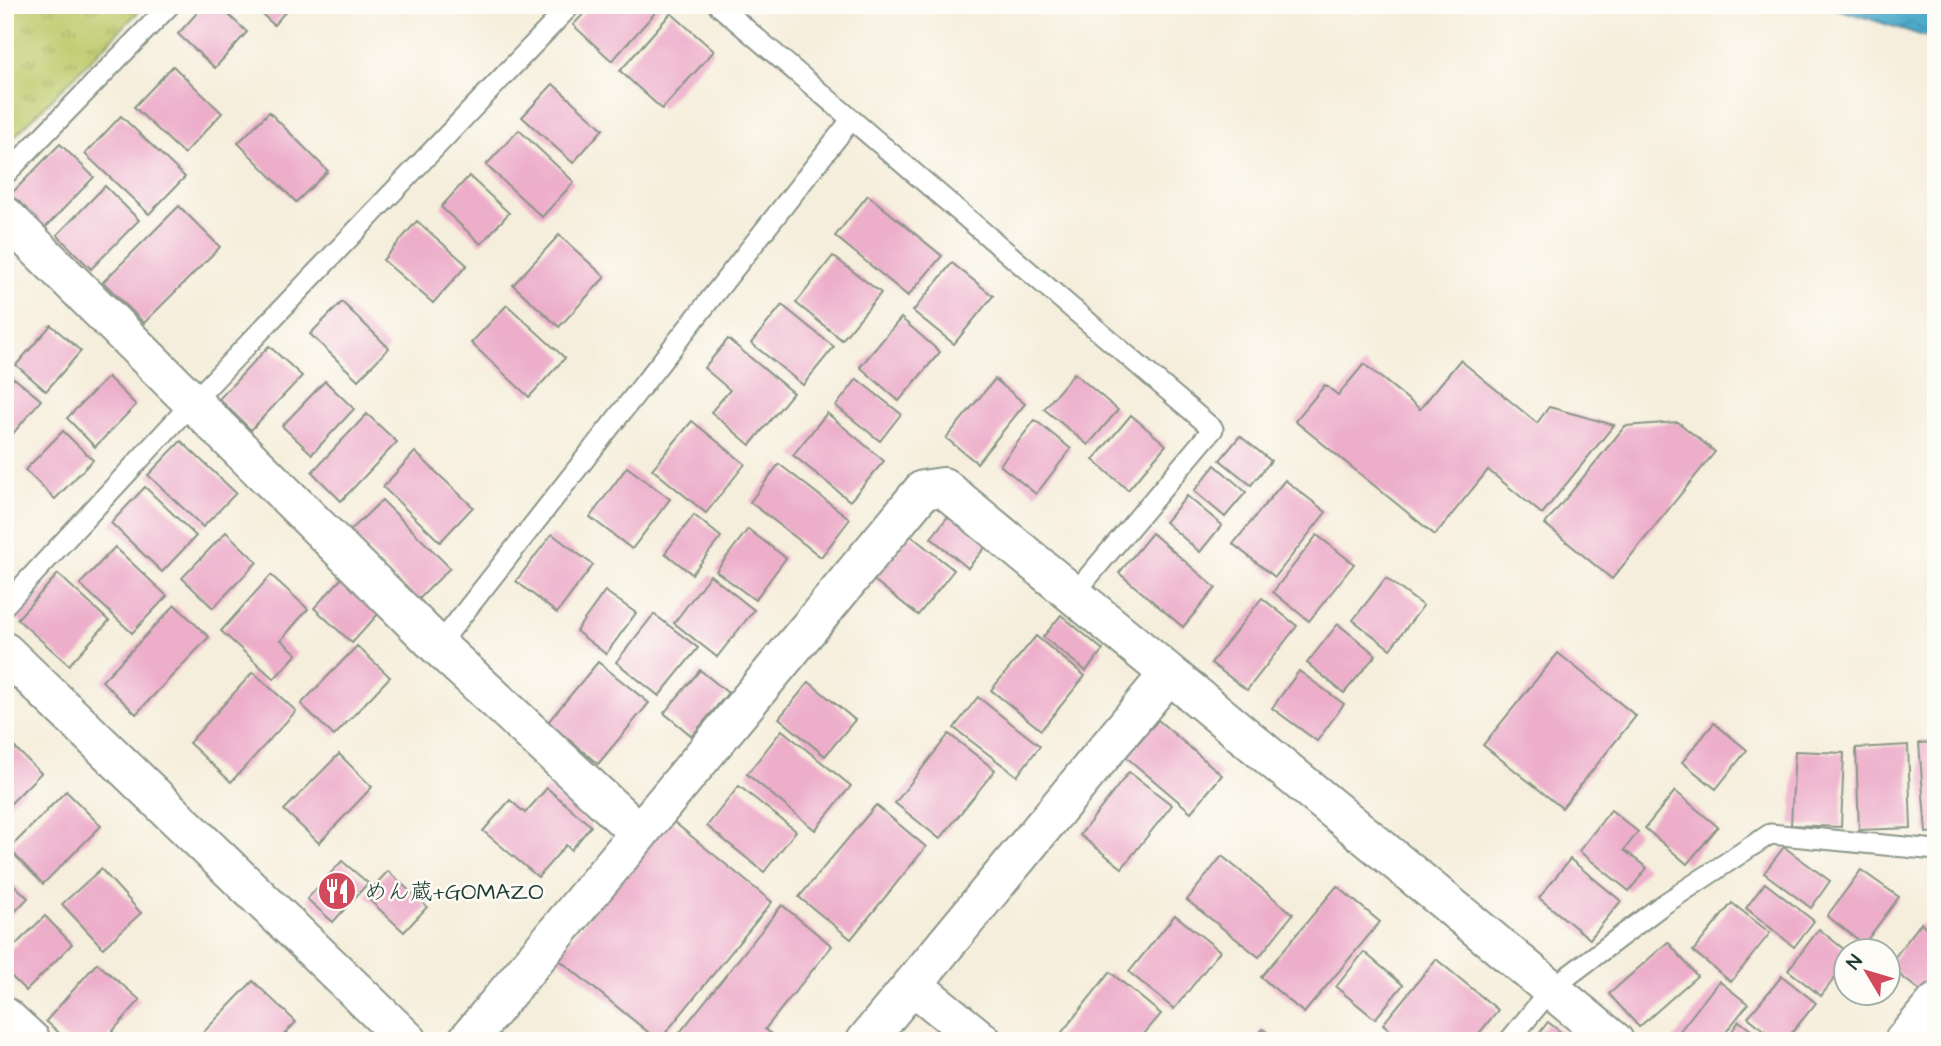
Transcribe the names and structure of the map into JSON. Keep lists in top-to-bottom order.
{
  "places": {
    "restaurant": ["めん蔵+GOMAZO"]
  },
  "north": "top left"
}
